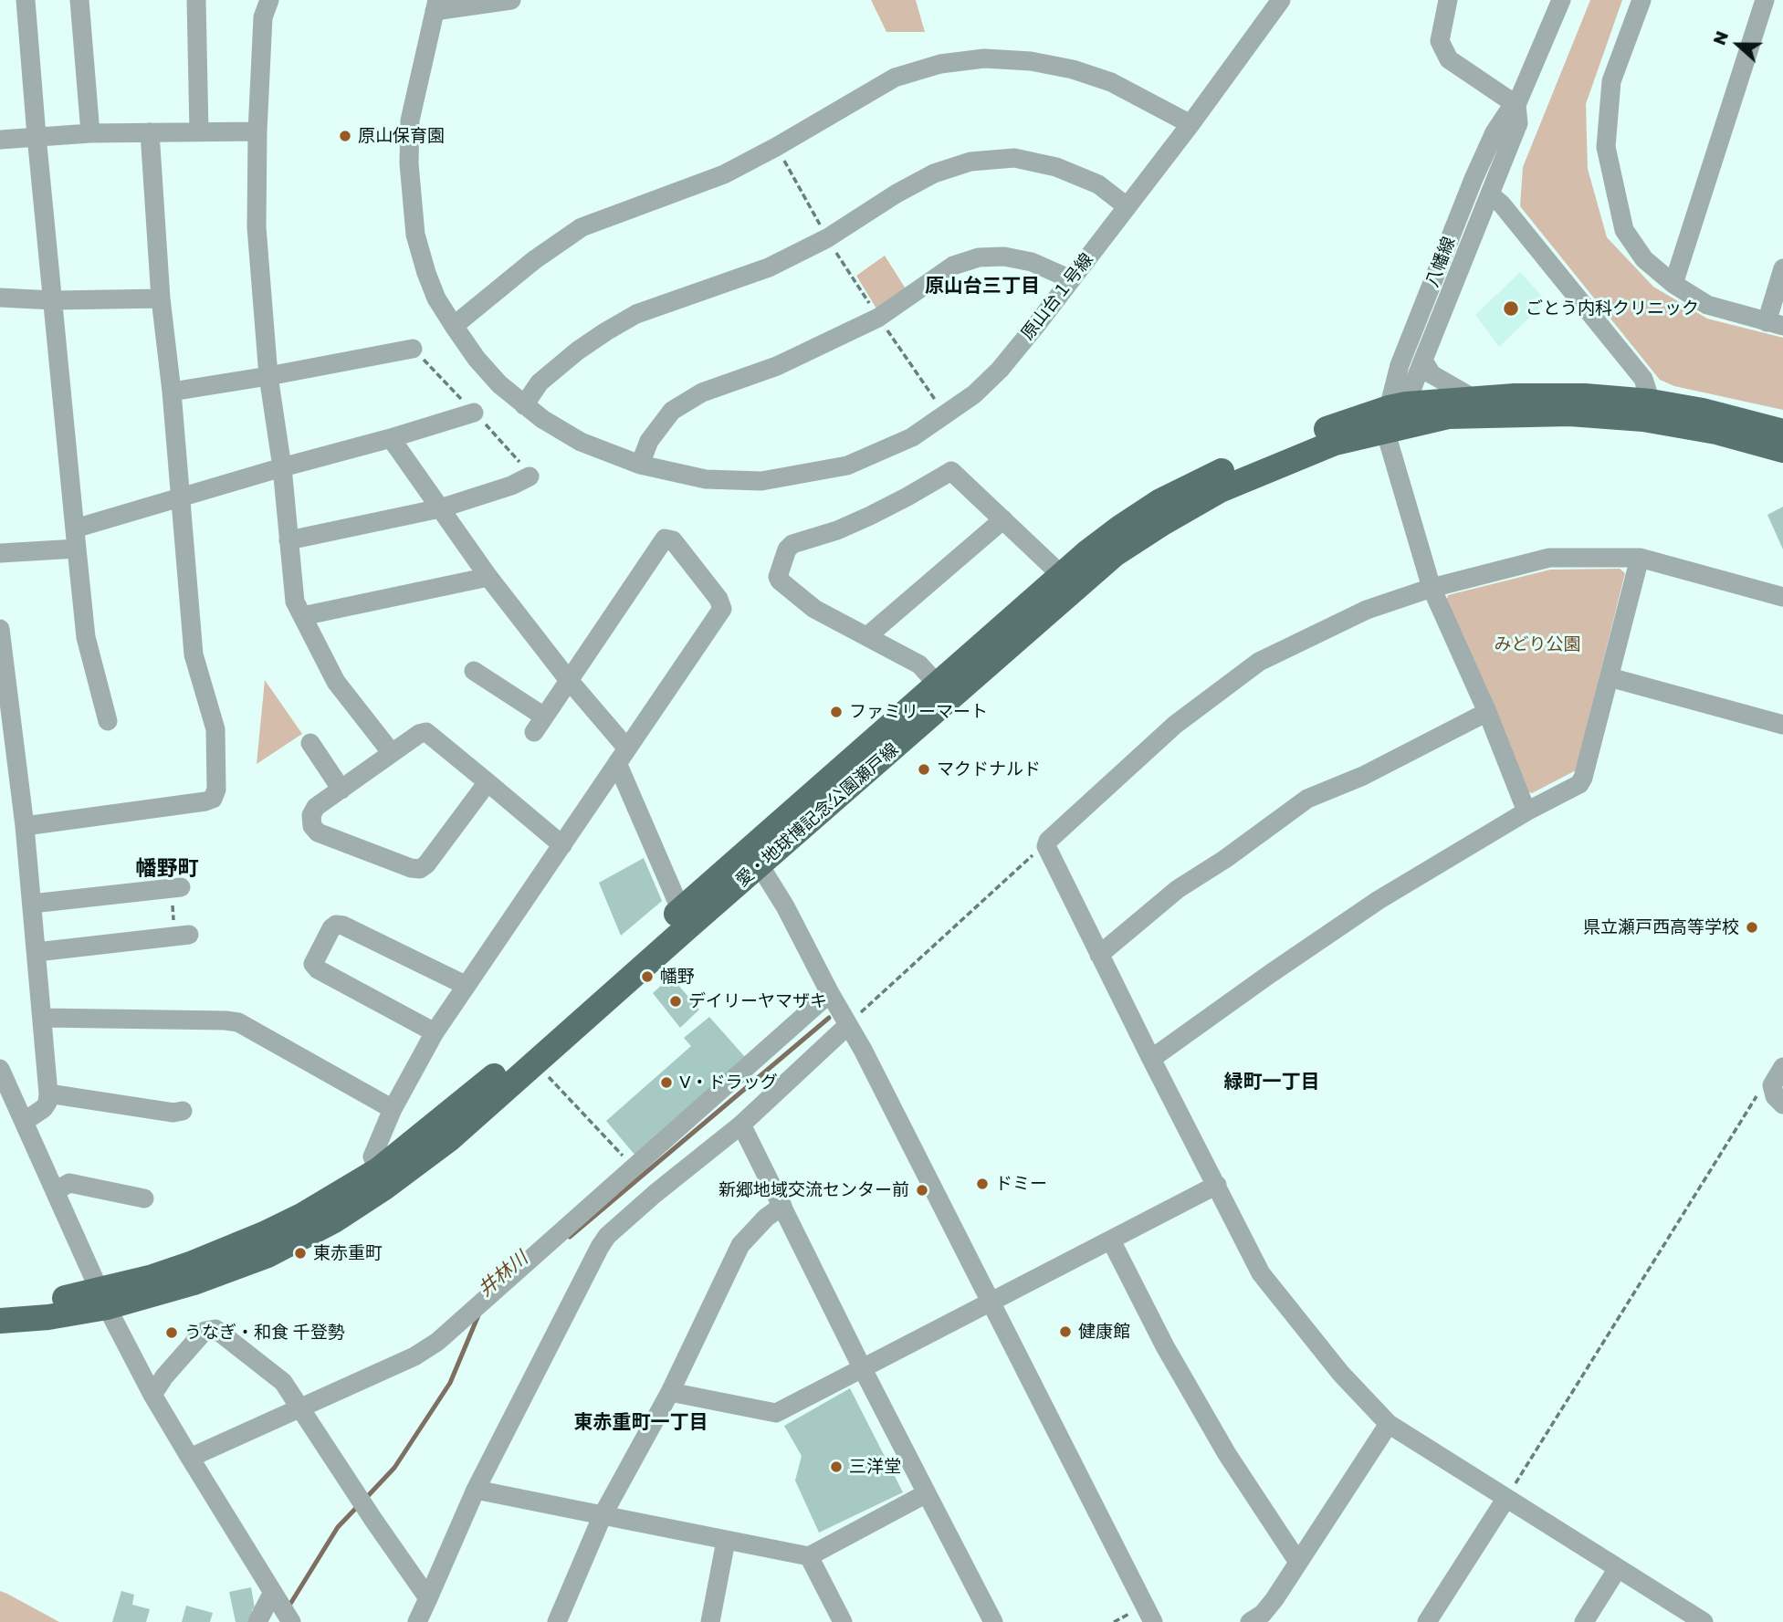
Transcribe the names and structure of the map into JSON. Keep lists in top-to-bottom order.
{
  "streets": {
    "main road": ["愛・地球博記念公園瀬戸線"],
    "street": ["八幡線", "原山台１号線"]
  },
  "crossings": [
    ["八幡線", "愛・地球博記念公園瀬戸線"]
  ],
  "districts": [
    "原山台三丁目",
    "幡野町",
    "緑町一丁目",
    "東赤重町一丁目"
  ],
  "water": ["井林川"],
  "parks": ["みどり公園"],
  "places": [
    "原山保育園",
    "ごとう内科クリニック",
    "ファミリーマート",
    "マクドナルド",
    "県立瀬戸西高等学校",
    "幡野",
    "デイリーヤマザキ",
    "V・ドラッグ",
    "ドミー",
    "新郷地域交流センター前",
    "東赤重町",
    "健康館",
    "うなぎ・和食 千登勢",
    "三洋堂"
  ],
  "north": "left"
}
